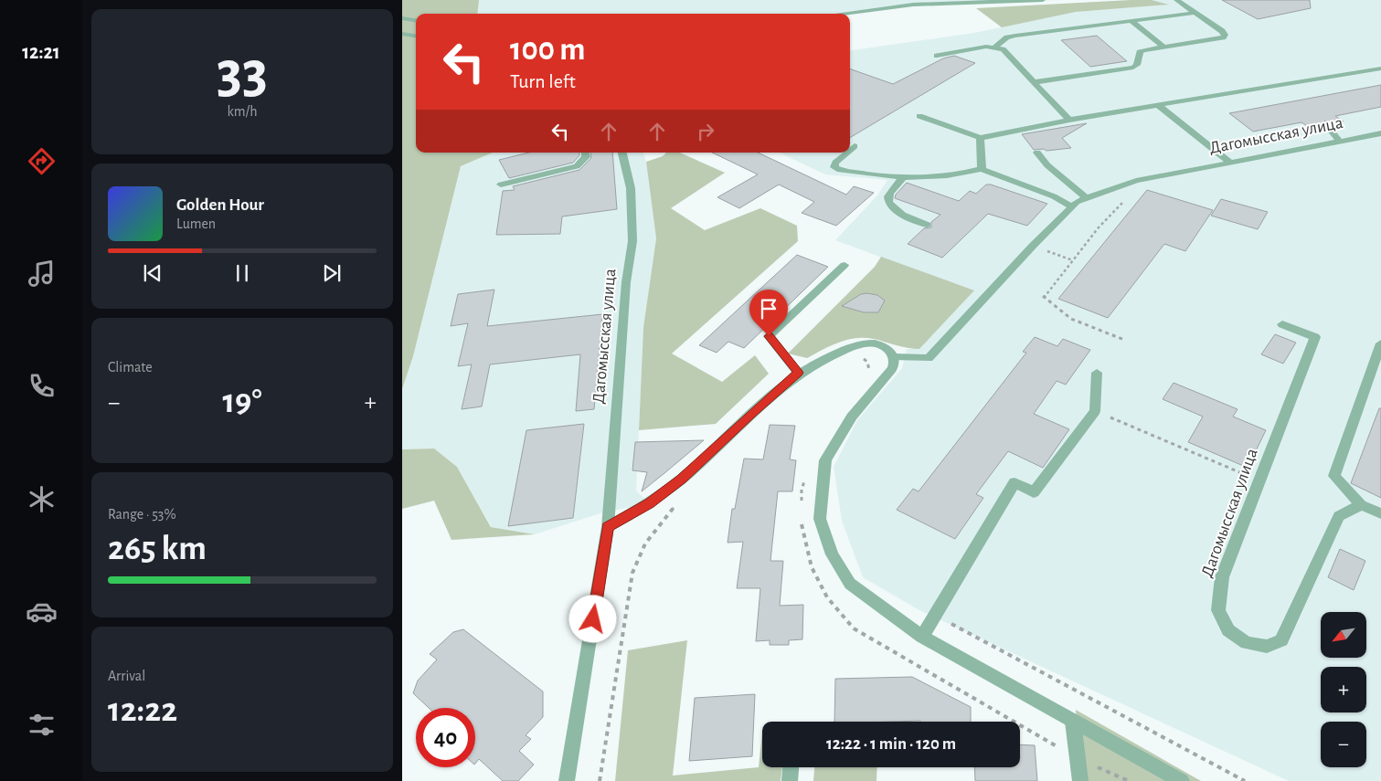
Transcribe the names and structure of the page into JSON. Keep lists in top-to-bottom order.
{
  "streets": {
    "street": ["Дагомысская улица"]
  },
  "north": "bottom left",
  "page": {
    "tabs": "12:21",
    "tile": [
      ["33", "km/h"],
      "Climate",
      ["Range · 53%", "265 km"],
      ["Arrival", "12:22"]
    ],
    "turn": ["100 m", "Turn left"],
    "song": ["Golden Hour", "Lumen"],
    "heat": ["−", "19°", "+"],
    "map_buttons": ["+", "−"],
    "limit": "40",
    "trip": "12:22 · 1 min · 120 m"
  }
}
